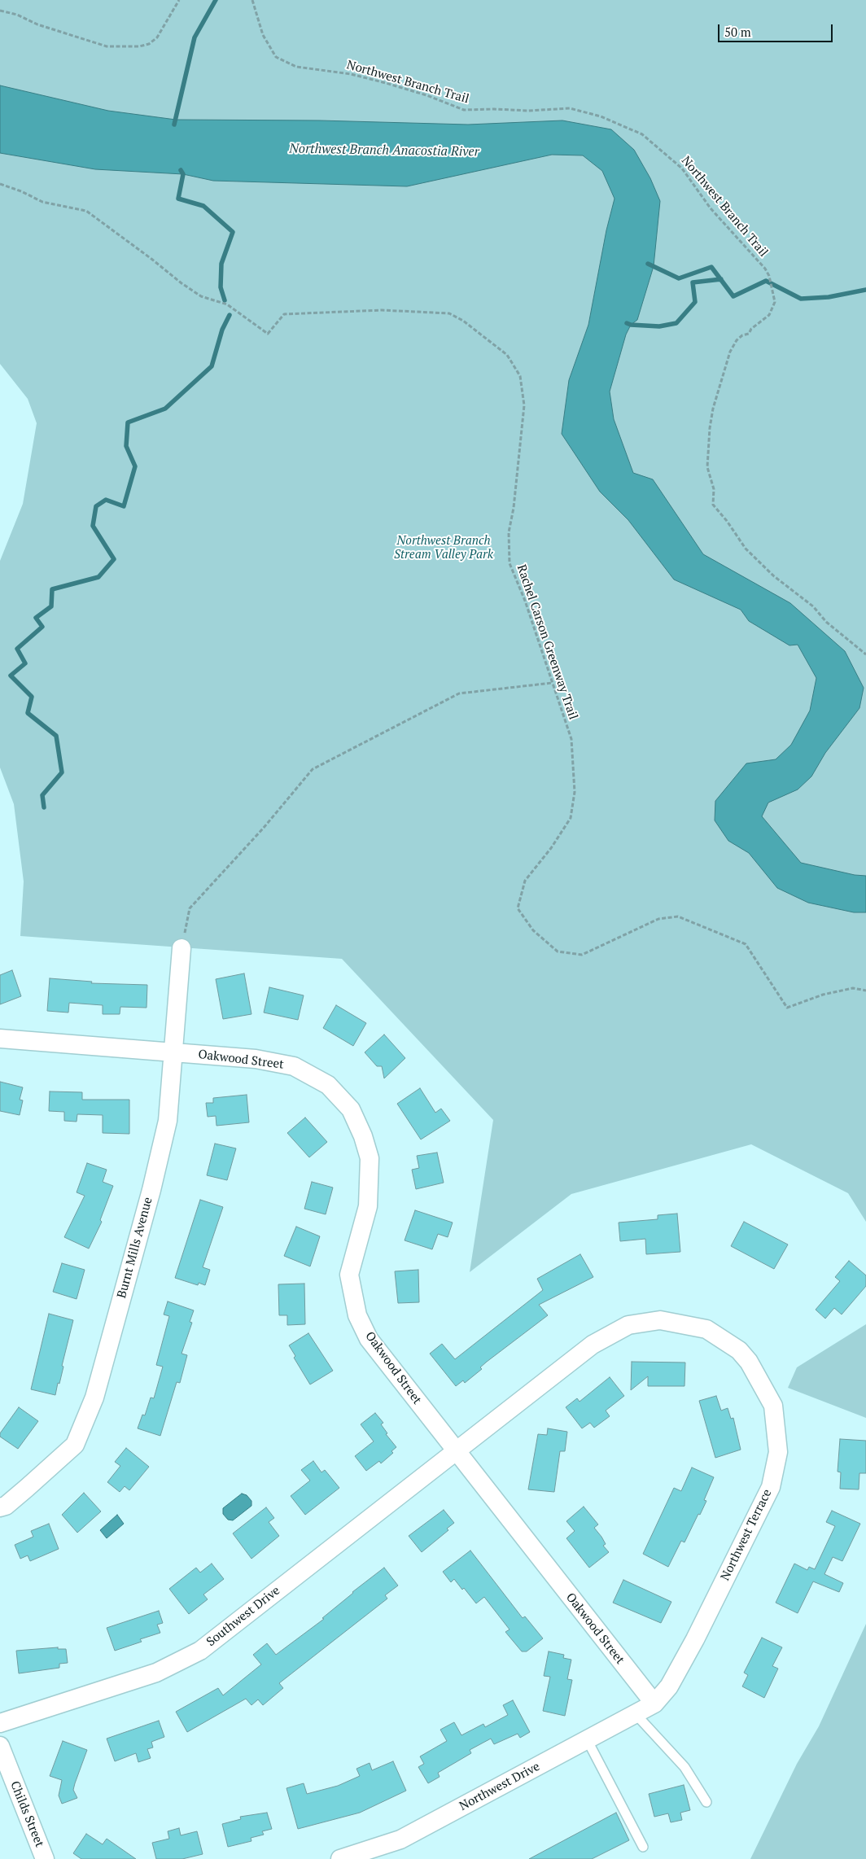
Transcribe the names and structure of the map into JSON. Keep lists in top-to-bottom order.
{
  "streets": {
    "street": [
      "Oakwood Street",
      "Burnt Mills Avenue",
      "Northwest Terrace",
      "Southwest Drive",
      "Northwest Drive",
      "Childs Street"
    ],
    "path": ["Northwest Branch Trail", "Rachel Carson Greenway Trail"]
  },
  "crossings": [
    ["Oakwood Street", "Burnt Mills Avenue"],
    ["Oakwood Street", "Northwest Terrace"],
    ["Oakwood Street", "Southwest Drive"],
    ["Oakwood Street", "Northwest Drive"],
    ["Northwest Terrace", "Southwest Drive"],
    ["Northwest Terrace", "Northwest Drive"]
  ],
  "water": ["Northwest Branch Anacostia River"],
  "parks": ["Northwest Branch Stream Valley Park"],
  "scale_bar": "50 m"
}
